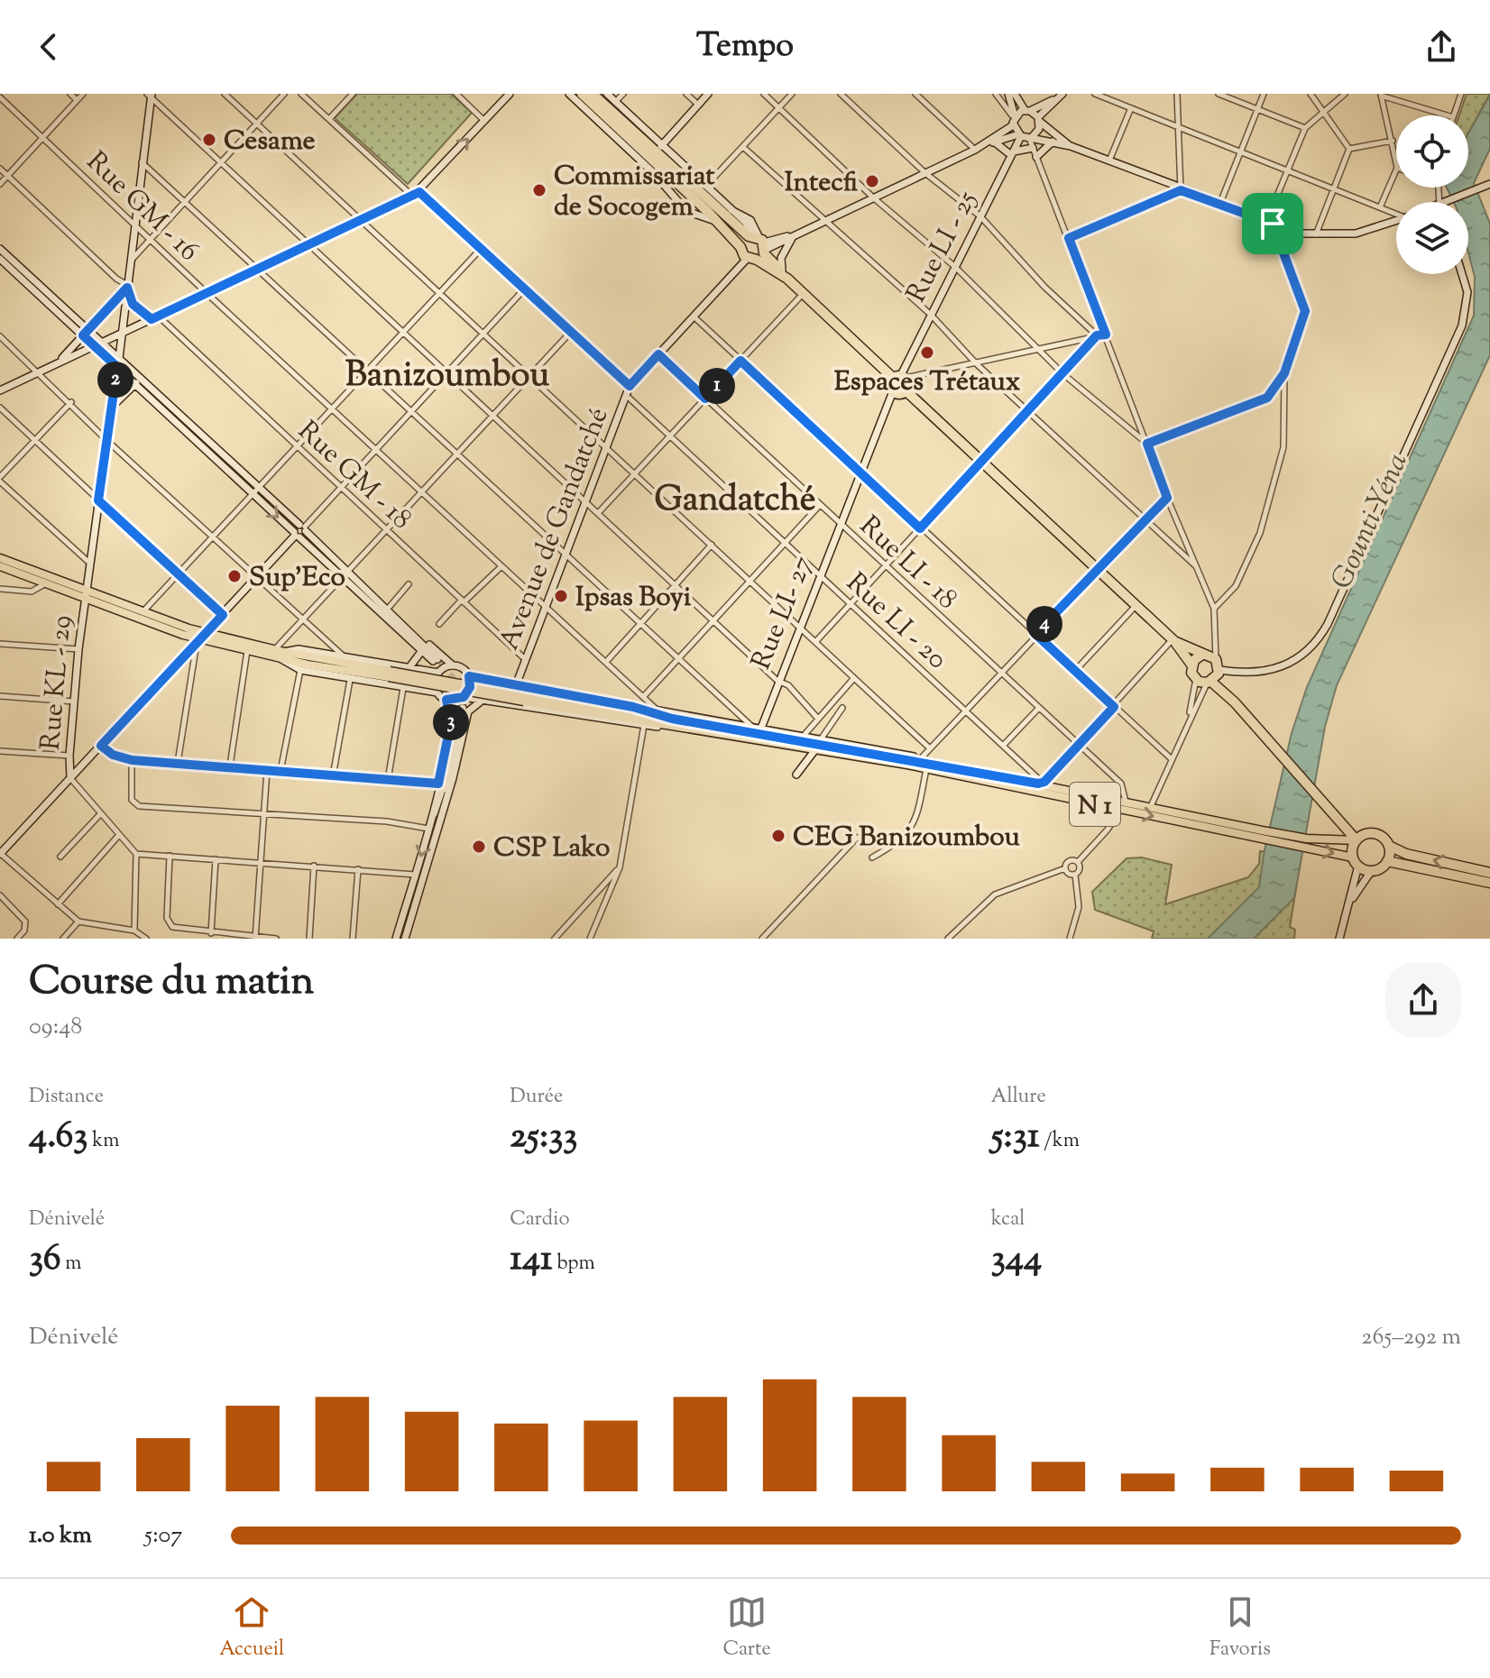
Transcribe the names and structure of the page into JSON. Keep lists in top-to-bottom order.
{
  "streets": {
    "main road": ["N 1"],
    "street": [
      "Rue GM - 16",
      "Rue LI - 25",
      "Rue GM - 18",
      "Avenue de Gandatché",
      "Rue LI - 18",
      "Rue LI- 27",
      "Rue LI - 20",
      "Rue KL - 29"
    ]
  },
  "crossings": [
    ["Rue GM - 16", "Avenue de Gandatché"],
    ["Rue LI - 25", "Rue LI- 27"],
    ["Rue GM - 18", "Avenue de Gandatché"],
    ["Avenue de Gandatché", "Rue LI - 18"],
    ["Avenue de Gandatché", "Rue LI - 20"],
    ["Rue LI - 18", "Rue LI- 27"],
    ["Rue LI- 27", "Rue LI - 20"]
  ],
  "districts": ["Banizoumbou", "Gandatché"],
  "water": ["Gounti Yéna"],
  "places": [
    "Cesame",
    "Intecfi",
    "Commissariat de Socogem",
    "Espaces Trétaux",
    "Sup'Eco",
    "Ipsas Boyi",
    "CEG Banizoumbou",
    "CSP Lako"
  ],
  "page": {
    "header": "Tempo",
    "pins": [
      "2",
      "1",
      "4",
      "3"
    ],
    "heading": ["Course du matin", "09:48"],
    "stats": [
      ["Distance", "4.63 km"],
      ["Durée", "25:33"],
      ["Allure", "5:31 /km"],
      ["Dénivelé", "36 m"],
      ["Cardio", "141 bpm"],
      ["kcal", "344"]
    ],
    "chart": ["Dénivelé", "265–292 m"],
    "list": [
      {
        "name": "1.0 km",
        "note": "5:07"
      }
    ],
    "tabs": ["Accueil", "Carte", "Favoris"]
  }
}
